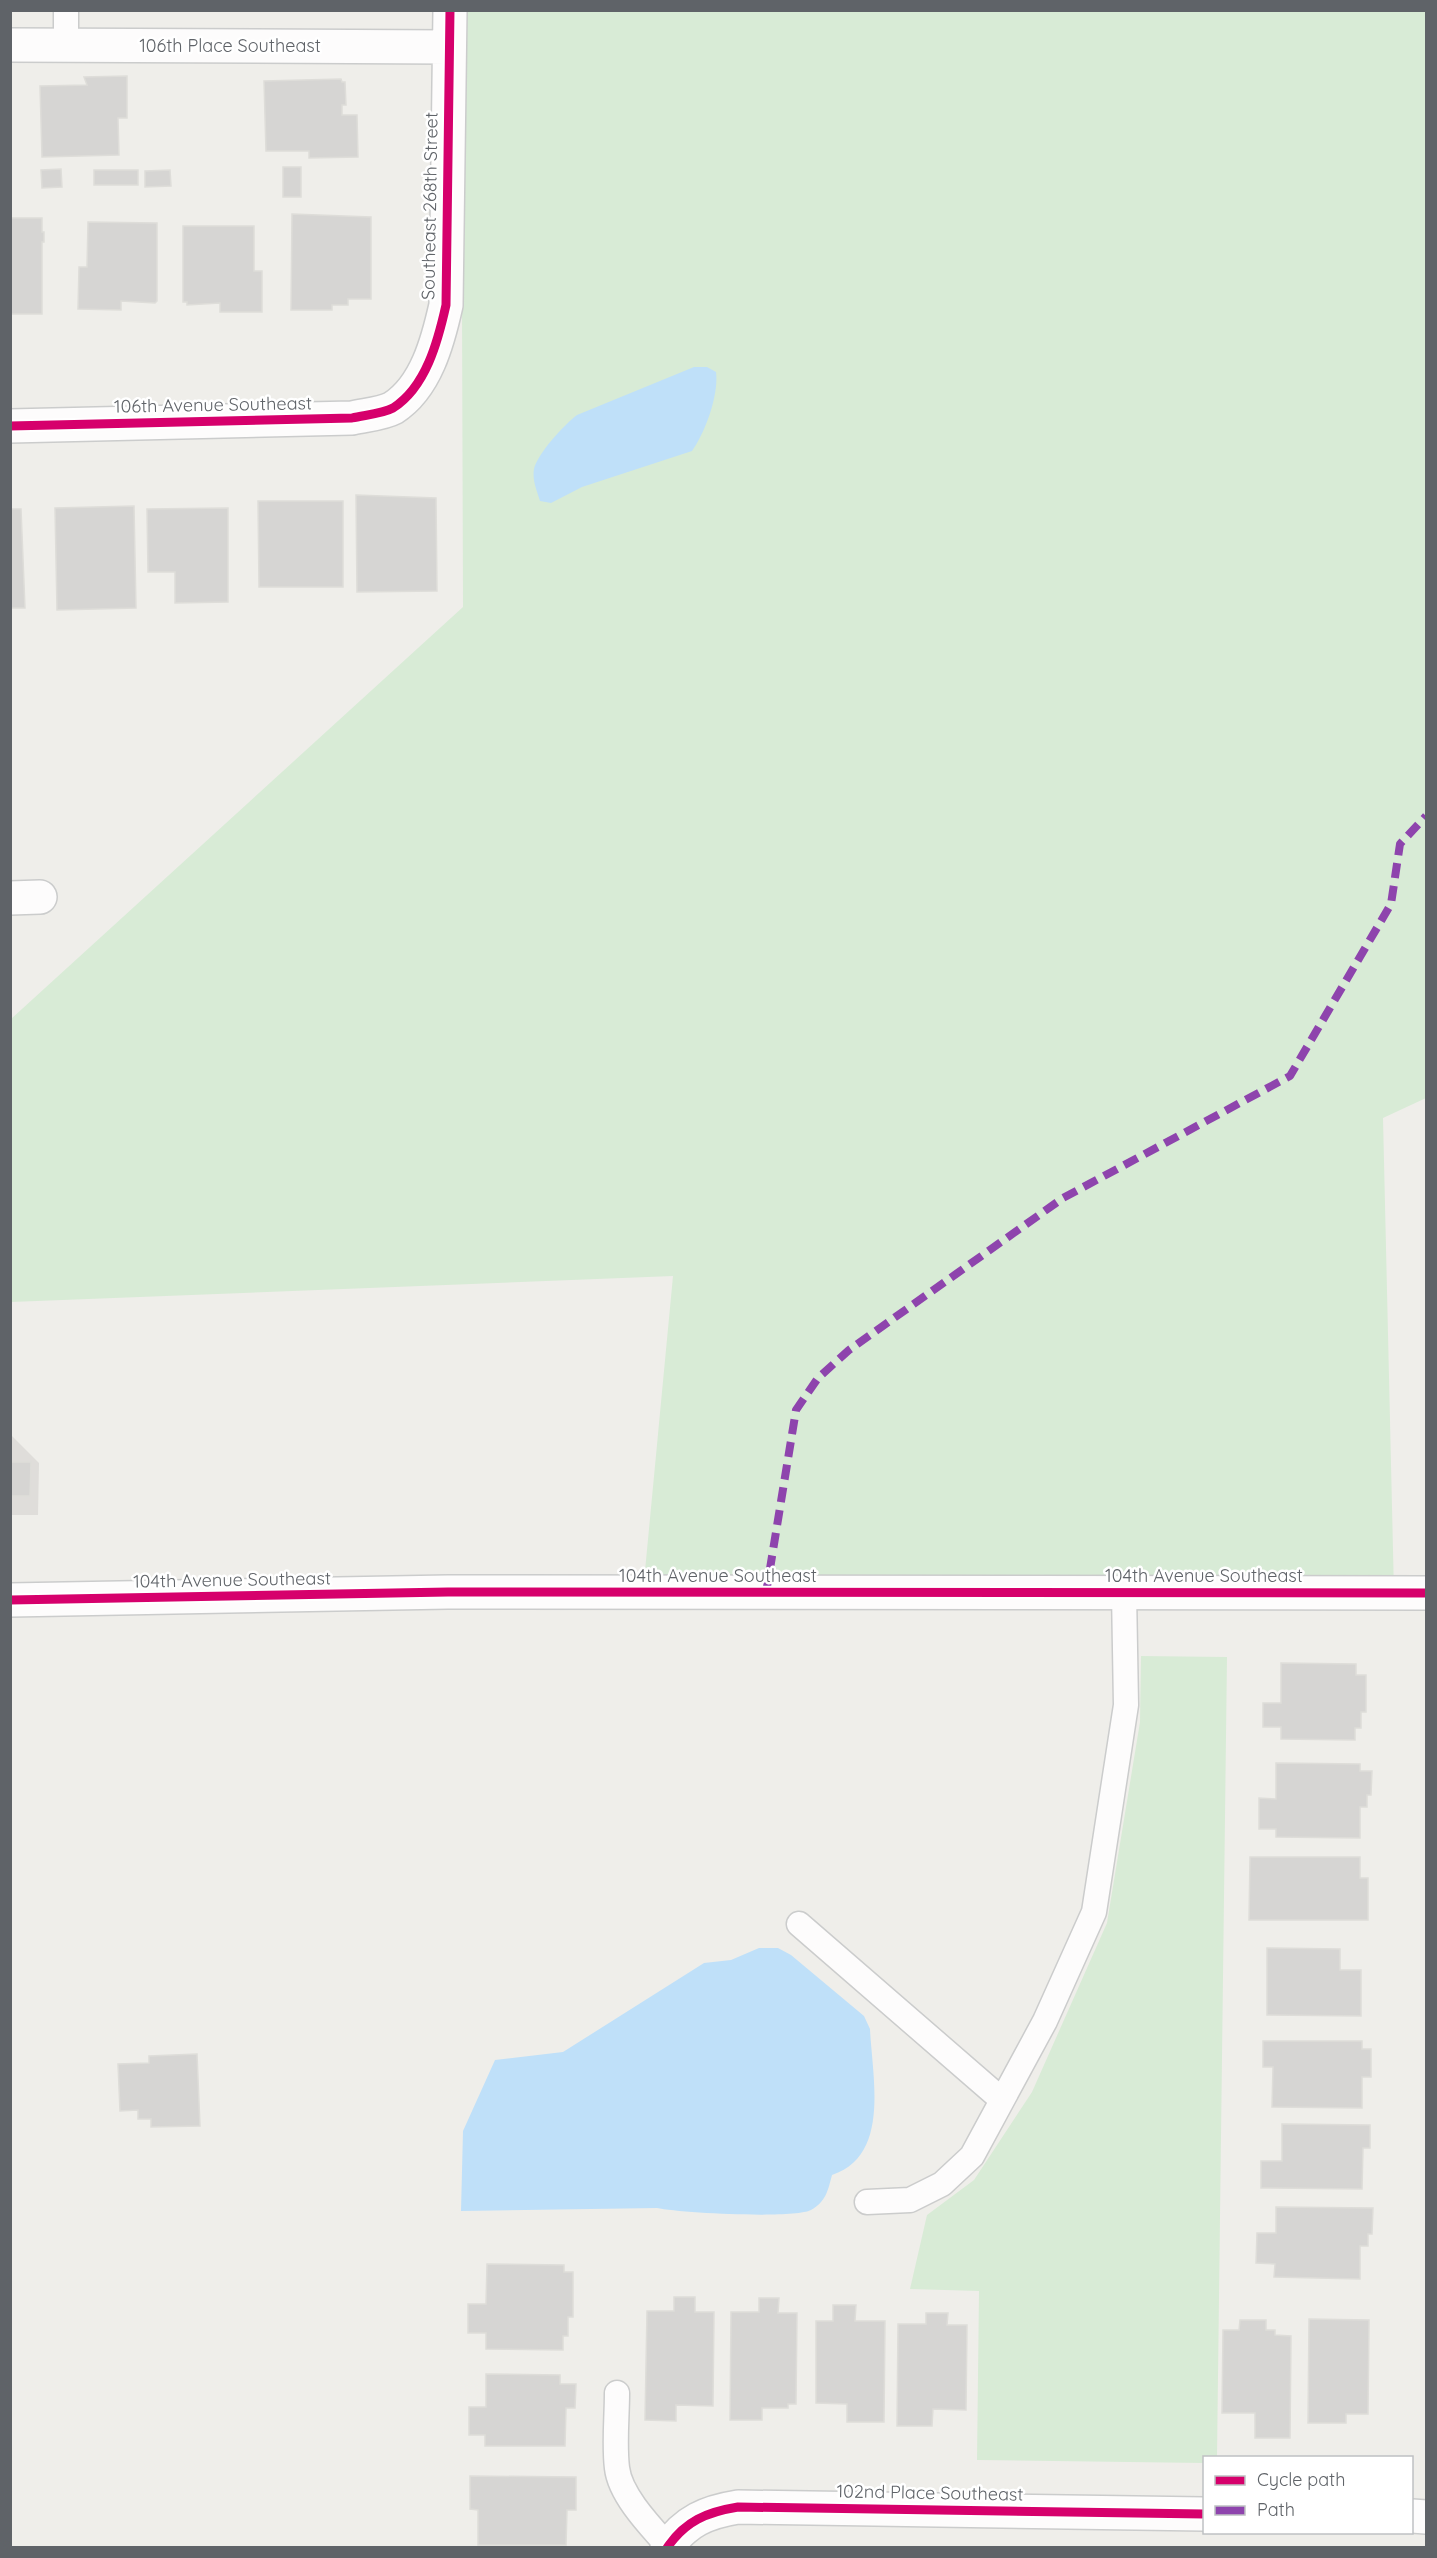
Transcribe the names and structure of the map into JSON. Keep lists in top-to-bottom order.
{
  "streets": {
    "street": [
      "106th Place Southeast",
      "Southeast 268th Street",
      "106th Avenue Southeast",
      "104th Avenue Southeast",
      "102nd Place Southeast"
    ]
  },
  "crossings": [
    ["106th Place Southeast", "Southeast 268th Street"],
    ["Southeast 268th Street", "106th Avenue Southeast"]
  ],
  "legend": ["Cycle path", "Path"]
}
